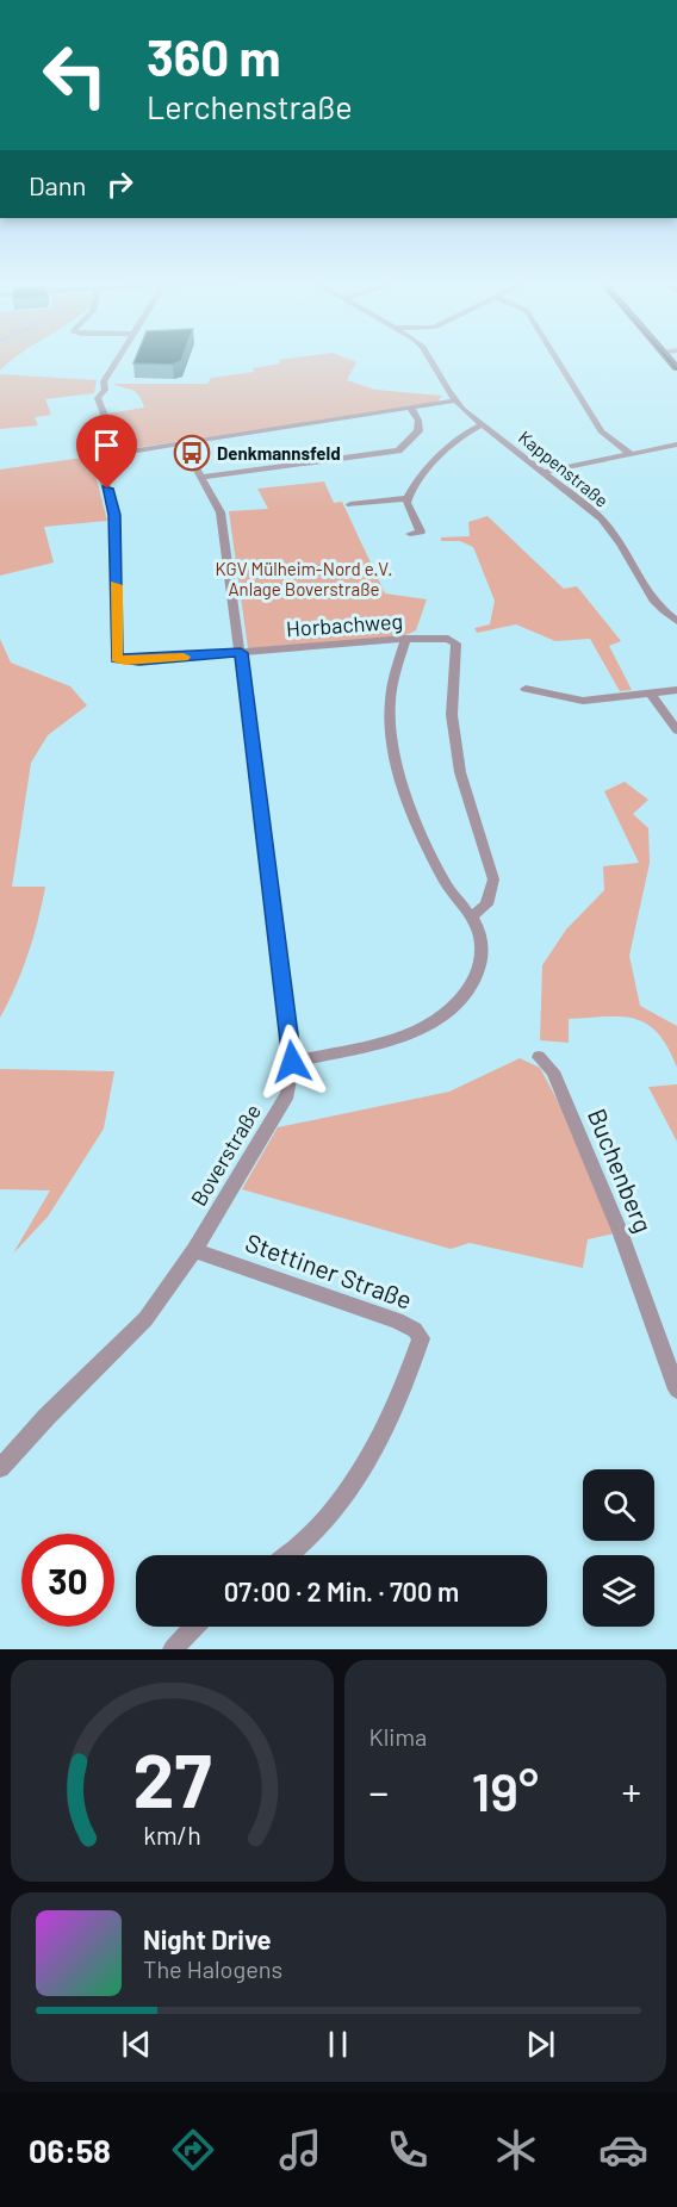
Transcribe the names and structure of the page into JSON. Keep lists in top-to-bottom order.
{
  "streets": {
    "street": [
      "Kappenstraße",
      "Horbachweg",
      "Boverstraße",
      "Buchenberg",
      "Stettiner Straße"
    ]
  },
  "crossings": [
    ["Horbachweg", "Boverstraße"],
    ["Boverstraße", "Stettiner Straße"]
  ],
  "parks": ["KGV Mülheim-Nord e.V. Anlage Boverstraße"],
  "places": {
    "bus stop": ["Denkmannsfeld"]
  },
  "page": {
    "turn": ["360 m", "Lerchenstraße"],
    "then": "Dann",
    "limit": "30",
    "trip": "07:00 · 2 Min. · 700 m",
    "tile": "Klima",
    "heat": ["−", "19°", "+"],
    "song": ["Night Drive", "The Halogens"],
    "tabs": "06:58",
    "gauge": ["27", "km/h"]
  }
}
